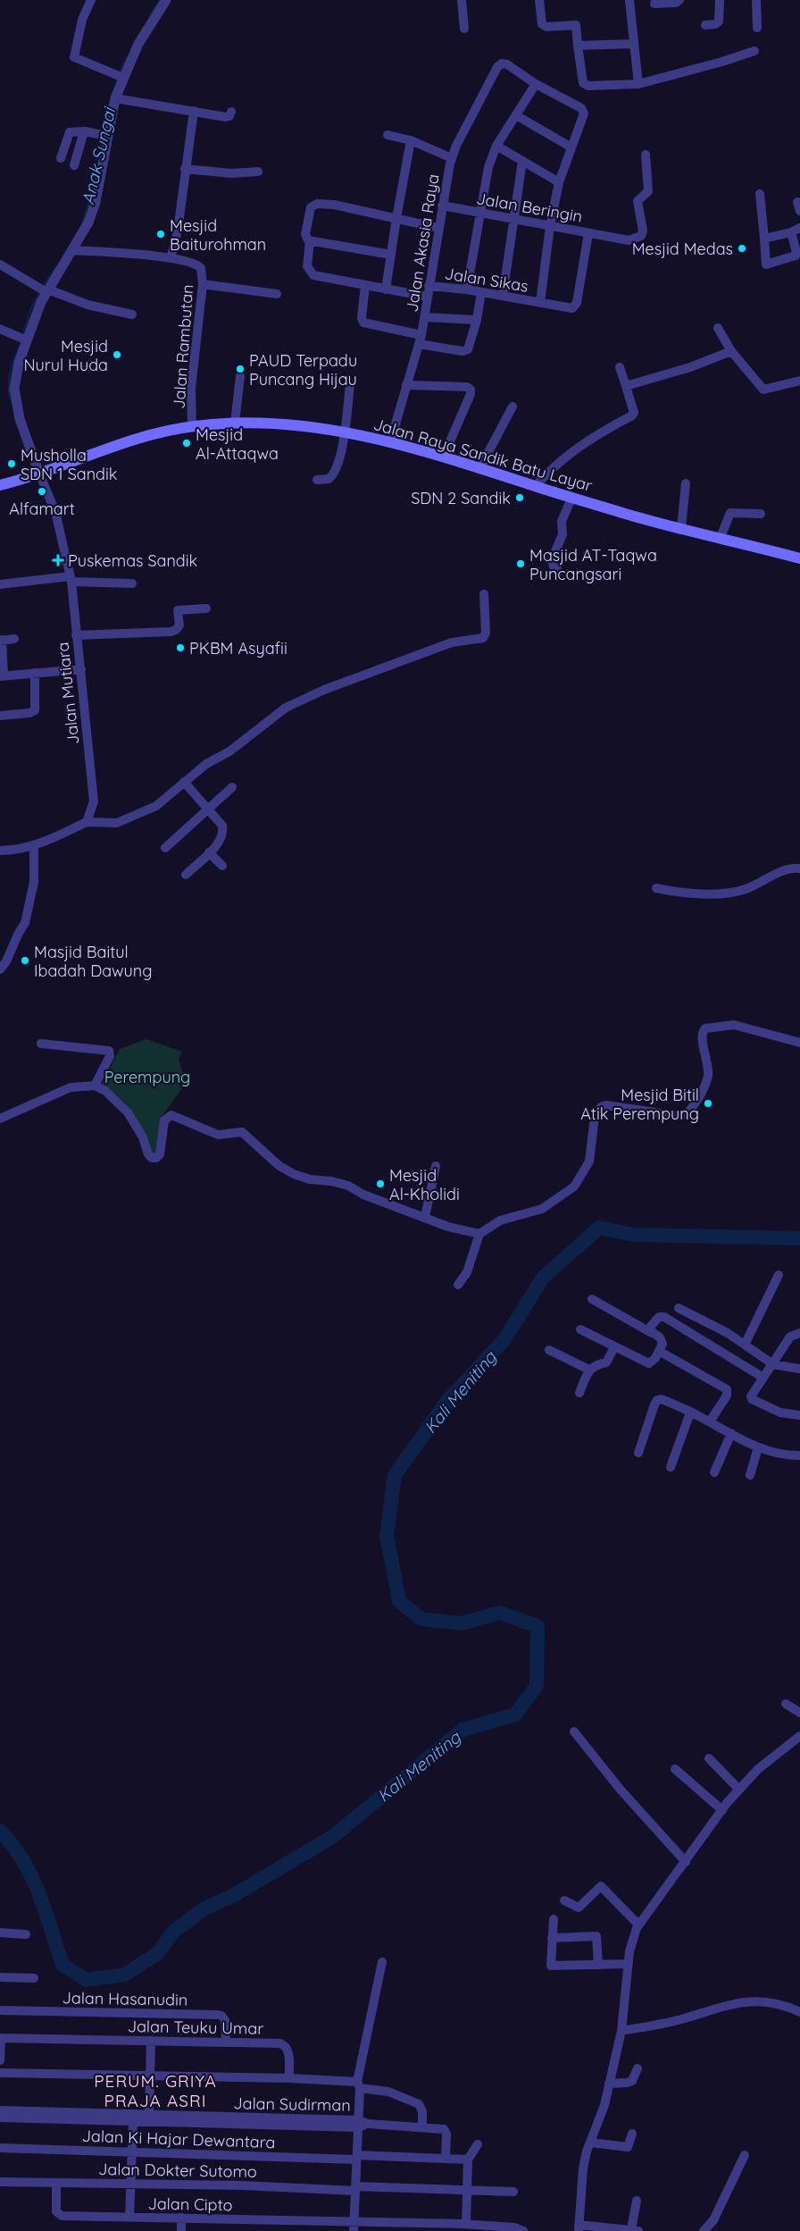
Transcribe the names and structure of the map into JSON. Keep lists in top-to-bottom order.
{
  "streets": {
    "main road": ["Jalan Raya Sandik Batu Layar"],
    "street": [
      "Jalan Beringin",
      "Jalan Akasia Raya",
      "Jalan Sikas",
      "Jalan Rambutan",
      "Jalan Mutiara",
      "Jalan Hasanudin",
      "Jalan Teuku Umar",
      "Jalan Sudirman",
      "Jalan Ki Hajar Dewantara",
      "Jalan Dokter Sutomo",
      "Jalan Cipto"
    ]
  },
  "crossings": [
    ["Jalan Beringin", "Jalan Akasia Raya"],
    ["Jalan Beringin", "Jalan Sikas"],
    ["Jalan Akasia Raya", "Jalan Sikas"],
    ["Jalan Akasia Raya", "Jalan Raya Sandik Batu Layar"],
    ["Jalan Rambutan", "Jalan Raya Sandik Batu Layar"],
    ["Jalan Raya Sandik Batu Layar", "Jalan Mutiara"],
    ["Jalan Hasanudin", "Jalan Teuku Umar"],
    ["Jalan Sudirman", "Jalan Ki Hajar Dewantara"],
    ["Jalan Dokter Sutomo", "Jalan Cipto"]
  ],
  "districts": ["PERUM. GRIYA PRAJA ASRI"],
  "water": ["Anak Sungai", "Kali Meniting"],
  "parks": ["Perempung"],
  "places": {
    "other": [
      "Mesjid Baiturohman",
      "Mesjid Medas",
      "Mesjid Nurul Huda",
      "PAUD Terpadu Puncang Hijau",
      "Mesjid Al-Attaqwa",
      "Musholla SDN 1 Sandik",
      "Alfamart",
      "SDN 2 Sandik",
      "Masjid AT-Taqwa Puncangsari",
      "PKBM Asyafii",
      "Masjid Baitul Ibadah Dawung",
      "Mesjid Bitil Atik Perempung",
      "Mesjid Al-Kholidi"
    ],
    "health": ["Puskemas Sandik"]
  }
}
